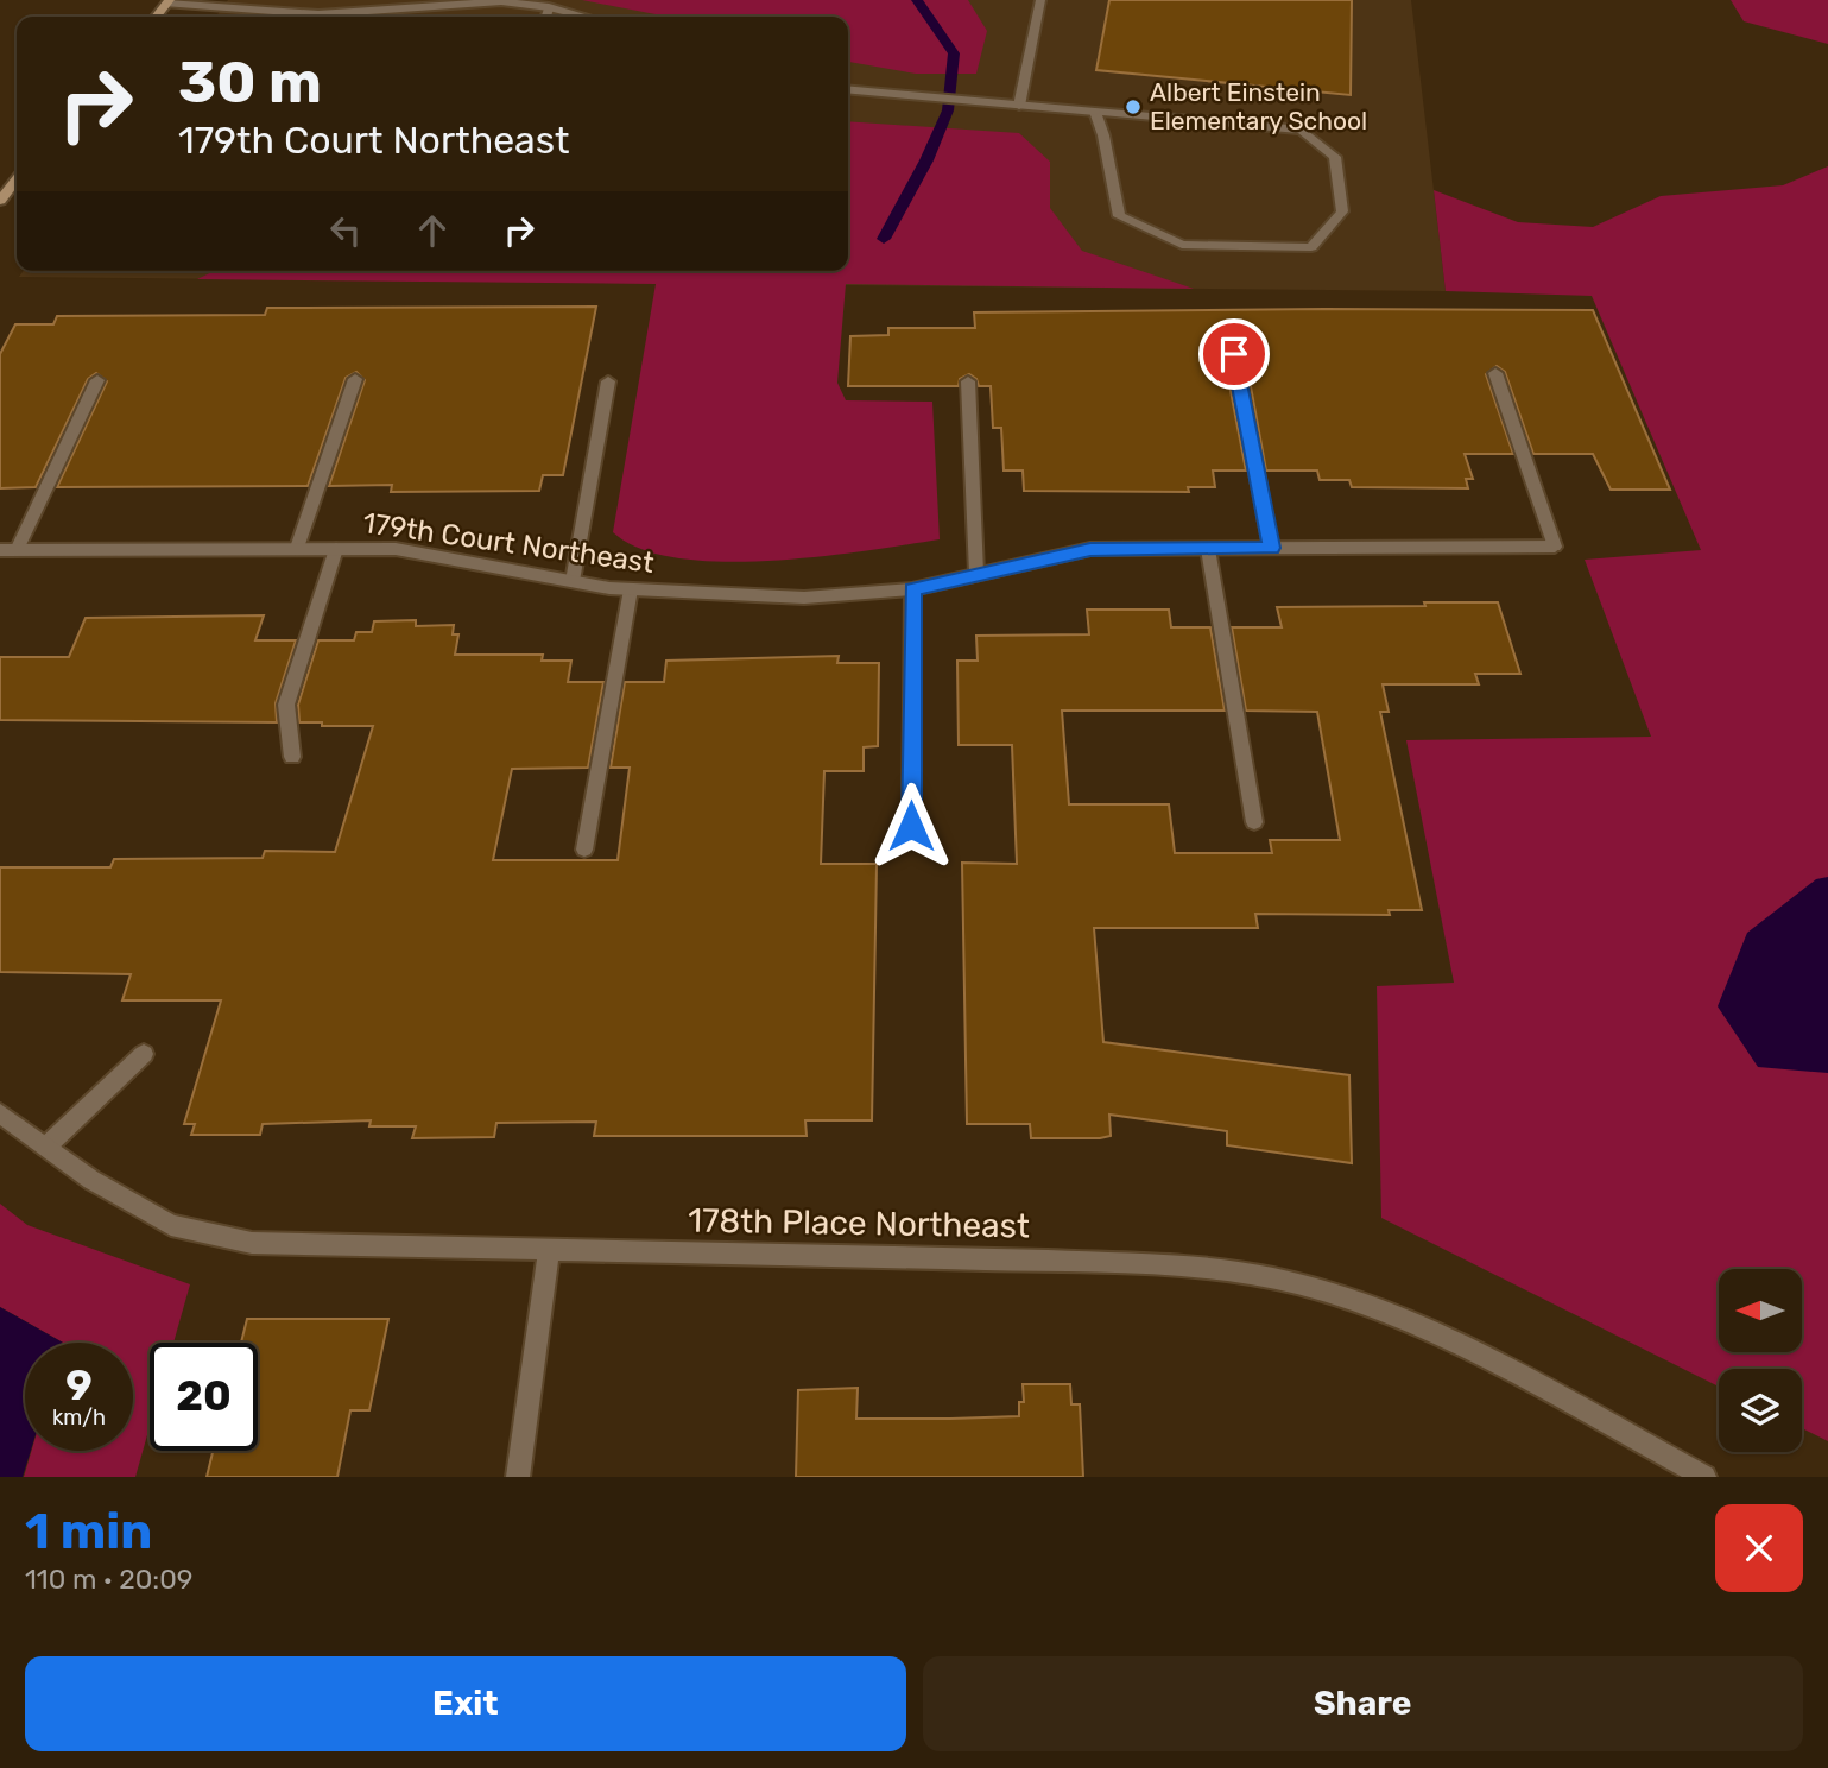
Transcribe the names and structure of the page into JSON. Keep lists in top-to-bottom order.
{
  "streets": {
    "street": ["179th Court Northeast", "178th Place Northeast"]
  },
  "places": ["Albert Einstein Elementary School"],
  "north": "left",
  "page": {
    "turn": ["30 m", "179th Court Northeast"],
    "speed": "9 km/h",
    "limit": "20",
    "heading": ["1 min", "110 m · 20:09"],
    "buttons": ["Exit", "Share"]
  }
}
